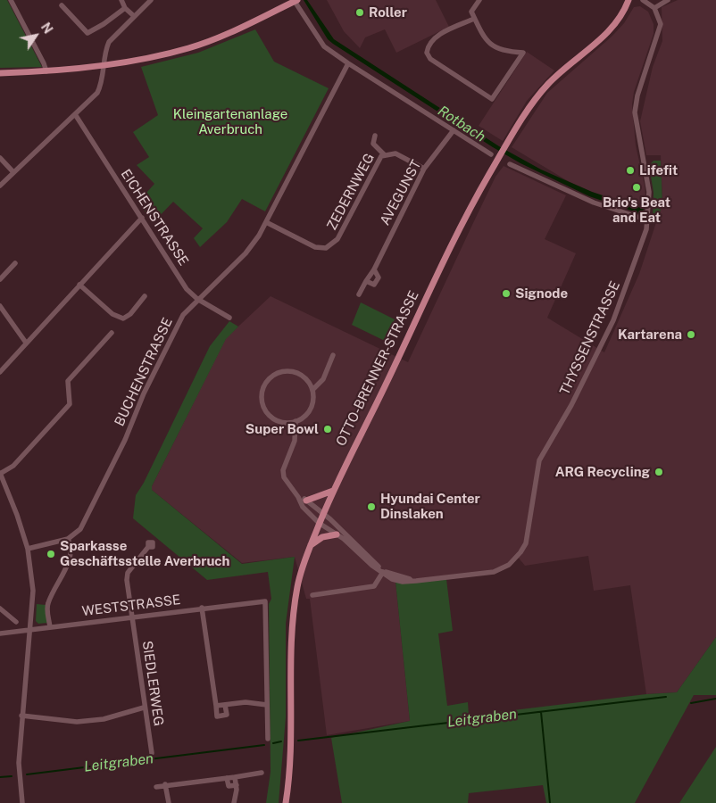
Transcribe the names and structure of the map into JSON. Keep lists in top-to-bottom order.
{
  "streets": {
    "main road": ["OTTO-BRENNER-STRASSE"],
    "street": [
      "ZEDERNWEG",
      "AVEGUNST",
      "EICHENSTRASSE",
      "THYSSENSTRASSE",
      "BUCHENSTRASSE",
      "WESTSTRASSE",
      "SIEDLERWEG"
    ]
  },
  "crossings": [
    ["ZEDERNWEG", "AVEGUNST"],
    ["ZEDERNWEG", "BUCHENSTRASSE"],
    ["EICHENSTRASSE", "BUCHENSTRASSE"],
    ["THYSSENSTRASSE", "OTTO-BRENNER-STRASSE"],
    ["WESTSTRASSE", "SIEDLERWEG"]
  ],
  "water": ["Rotbach", "Leitgraben"],
  "parks": ["Kleingartenanlage Averbruch"],
  "places": [
    "Roller",
    "Lifefit",
    "Brio's Beat and Eat",
    "Signode",
    "Kartarena",
    "Super Bowl",
    "ARG Recycling",
    "Hyundai Center Dinslaken",
    "Sparkasse Geschäftsstelle Averbruch"
  ],
  "north": "top right"
}
